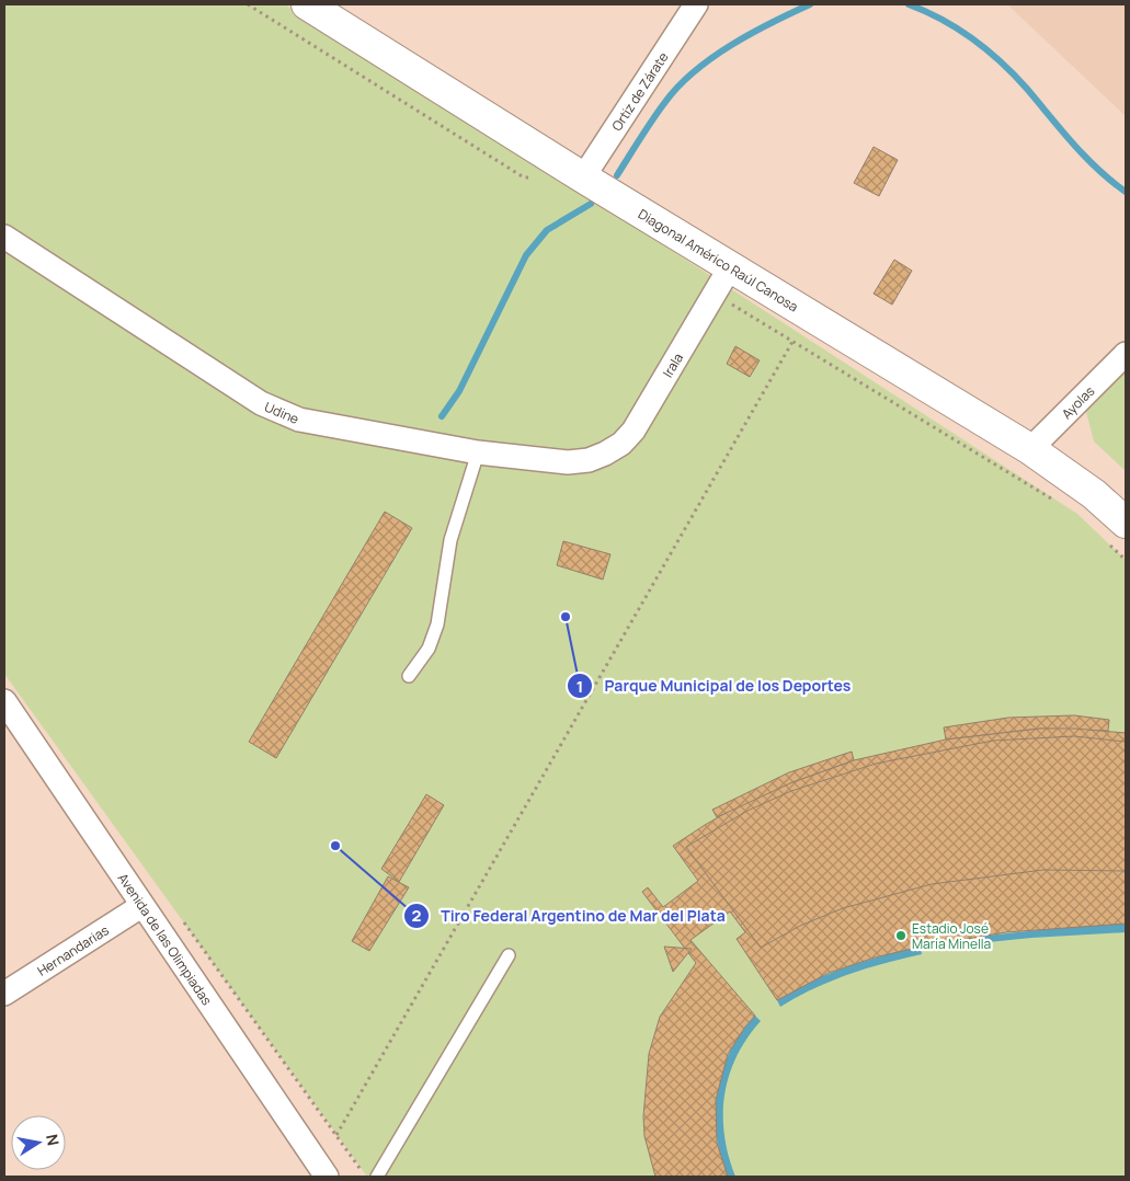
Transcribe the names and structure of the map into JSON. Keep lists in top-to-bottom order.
{
  "streets": {
    "street": [
      "Ortiz de Zárate",
      "Diagonal Américo Raúl Canosa",
      "Irala",
      "Ayolas",
      "Udine",
      "Avenida de las Olimpiadas",
      "Hernandarias"
    ]
  },
  "crossings": [
    ["Ortiz de Zárate", "Diagonal Américo Raúl Canosa"],
    ["Diagonal Américo Raúl Canosa", "Irala"],
    ["Diagonal Américo Raúl Canosa", "Ayolas"],
    ["Irala", "Udine"],
    ["Avenida de las Olimpiadas", "Hernandarias"]
  ],
  "places": ["Parque Municipal de los Deportes", "Tiro Federal Argentino de Mar del Plata", "Estadio José María Minella"],
  "north": "right"
}
